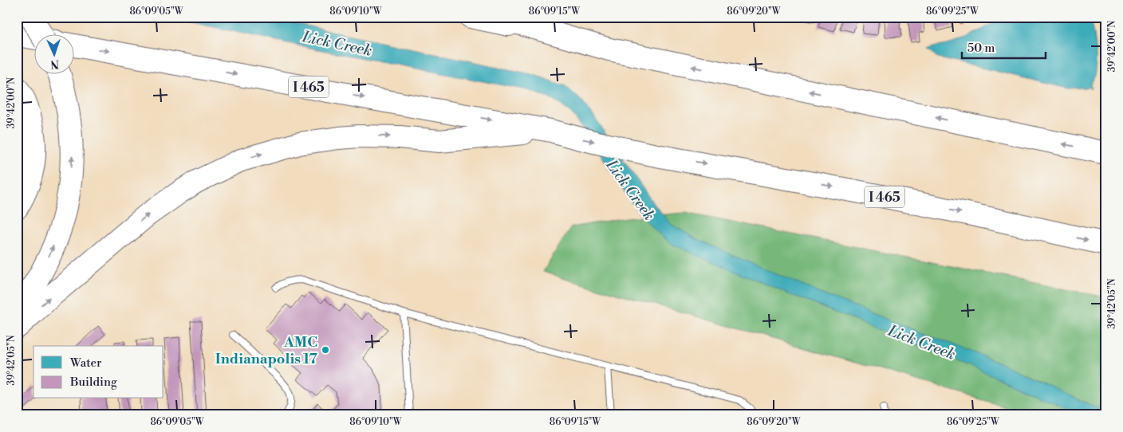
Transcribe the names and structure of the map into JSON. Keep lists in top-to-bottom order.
{
  "streets": {
    "highway": ["I 465"]
  },
  "water": ["Lick Creek"],
  "places": ["AMC Indianapolis 17"],
  "legend": ["Water", "Building"],
  "scale_bar": "50 m",
  "north": "bottom",
  "coordinates": [
    "86°09'05\"W",
    "86°09'10\"W",
    "86°09'15\"W",
    "86°09'20\"W",
    "86°09'25\"W",
    "39°42'00\"N",
    "39°42'05\"N"
  ]
}
